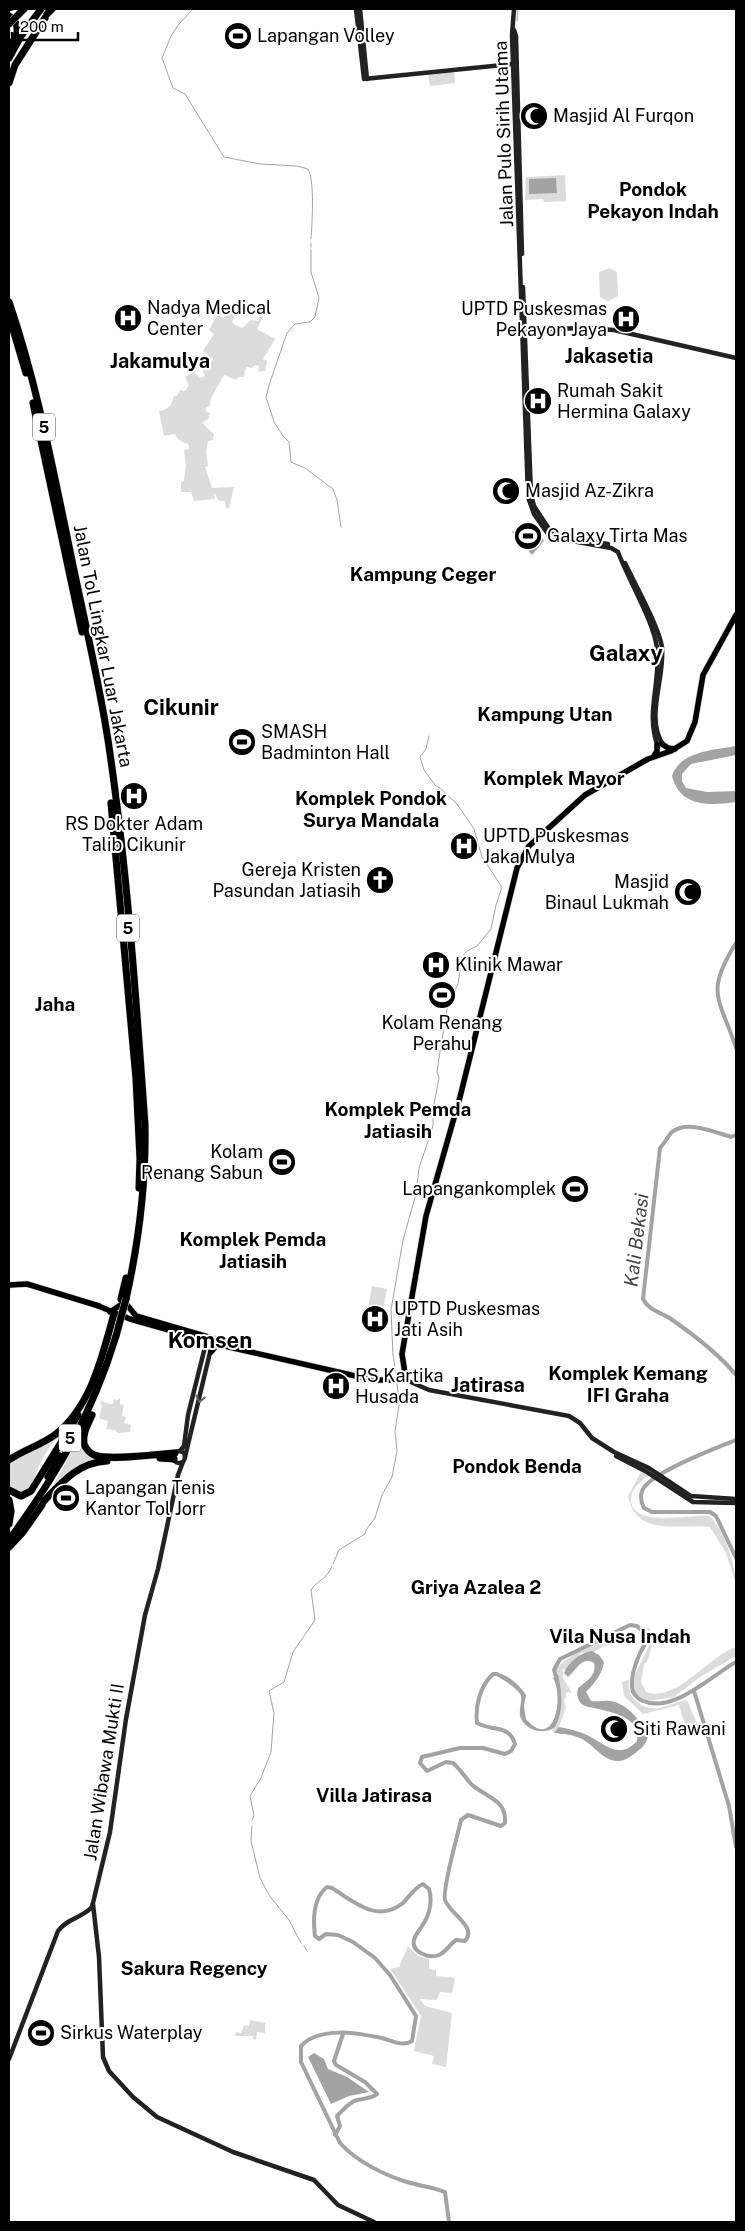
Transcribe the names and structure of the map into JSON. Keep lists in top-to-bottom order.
{
  "streets": {
    "highway": ["5", "Jalan Tol Lingkar Luar Jakarta"],
    "main road": ["Jalan Pulo Sirih Utama", "Jalan Wibawa Mukti II"]
  },
  "districts": [
    "Pondok Pekayon Indah",
    "Jakasetia",
    "Jakamulya",
    "Kampung Ceger",
    "Galaxy",
    "Cikunir",
    "Kampung Utan",
    "Komplek Mayor",
    "Komplek Pondok Surya Mandala",
    "Jaha",
    "Komplek Pemda Jatiasih",
    "Komplek Pemda Jatiasih",
    "Komsen",
    "Komplek Kemang IFI Graha",
    "Jatirasa",
    "Pondok Benda",
    "Griya Azalea 2",
    "Vila Nusa Indah",
    "Villa Jatirasa",
    "Sakura Regency"
  ],
  "water": ["Kali Bekasi"],
  "places": {
    "sports": [
      "Lapangan Volley",
      "Galaxy Tirta Mas",
      "SMASH Badminton Hall",
      "Kolam Renang Perahu",
      "Kolam Renang Sabun",
      "Lapangankomplek",
      "Lapangan Tenis Kantor Tol Jorr",
      "Sirkus Waterplay"
    ],
    "mosque": [
      "Masjid Al Furqon",
      "Masjid Az-Zikra",
      "Masjid Binaul Lukmah",
      "Siti Rawani"
    ],
    "hospital": [
      "Nadya Medical Center",
      "UPTD Puskesmas Pekayon Jaya",
      "Rumah Sakit Hermina Galaxy",
      "RS Dokter Adam Talib Cikunir",
      "UPTD Puskesmas Jaka Mulya",
      "Klinik Mawar",
      "UPTD Puskesmas Jati Asih",
      "RS Kartika Husada"
    ],
    "church": ["Gereja Kristen Pasundan Jatiasih"]
  },
  "scale_bar": "200 m"
}
